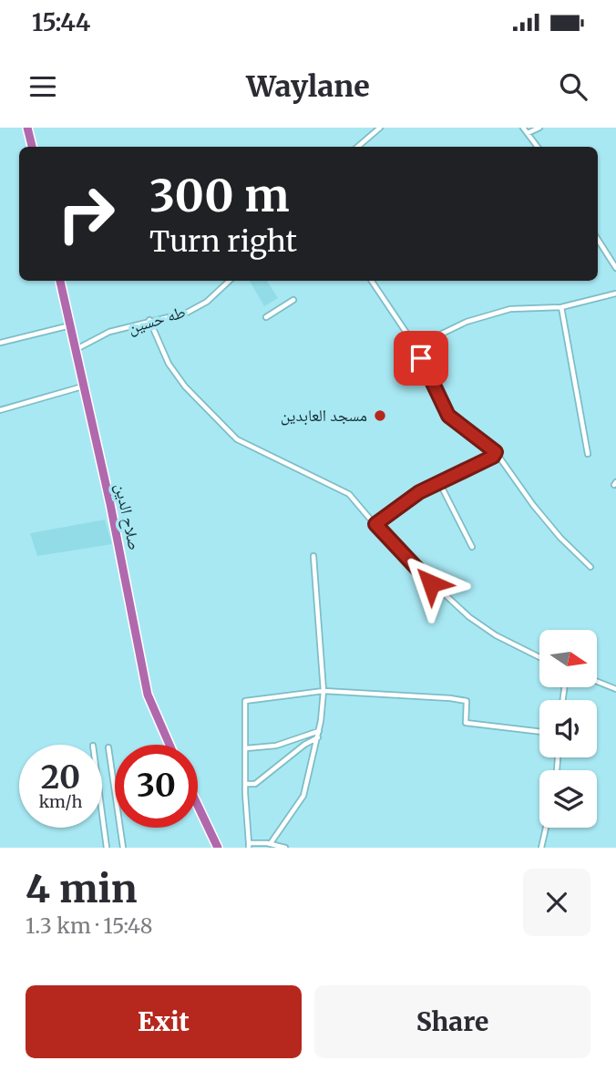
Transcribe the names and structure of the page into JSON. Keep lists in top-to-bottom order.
{
  "streets": {
    "highway": ["صلاح الدين"],
    "street": ["طه حسين"]
  },
  "crossings": [
    ["طه حسين", "صلاح الدين"]
  ],
  "places": ["مسجد العابدين"],
  "north": "right",
  "page": {
    "status": "15:44",
    "header": "Waylane",
    "turn": ["300 m", "Turn right"],
    "speed": "20 km/h",
    "limit": "30",
    "heading": ["4 min", "1.3 km · 15:48"],
    "buttons": ["Exit", "Share"]
  }
}
